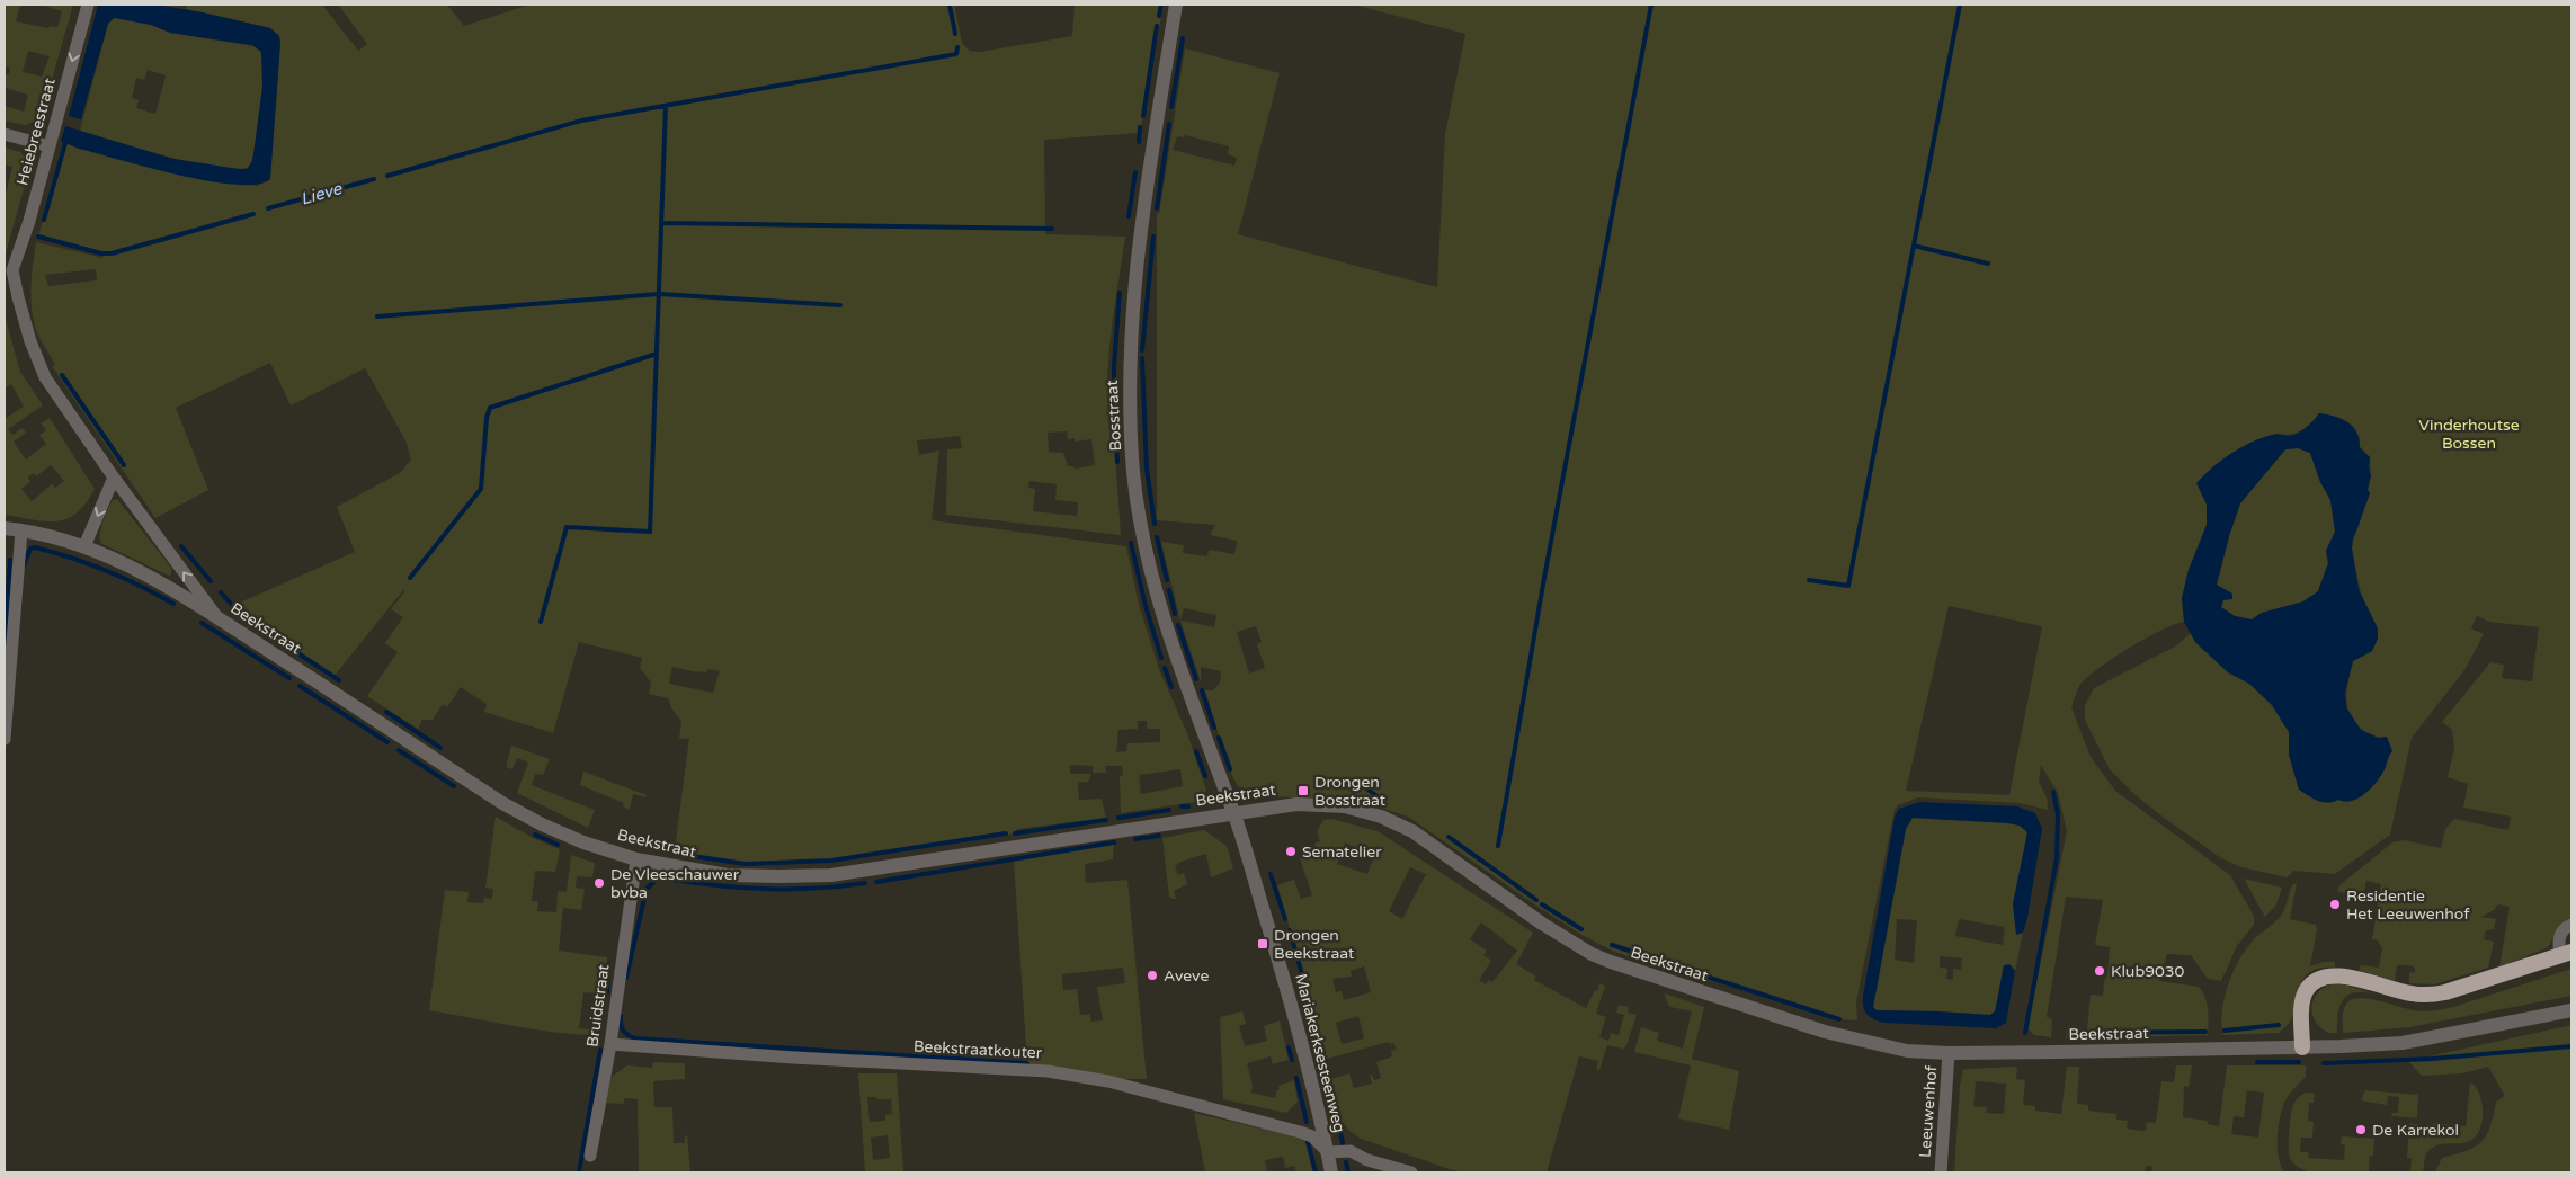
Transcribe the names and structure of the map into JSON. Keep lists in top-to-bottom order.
{
  "streets": {
    "street": [
      "Heiebreestraat",
      "Bosstraat",
      "Beekstraat",
      "Bruidstraat",
      "Beekstraatkouter",
      "Mariakerksesteenweg",
      "Leeuwenhof"
    ]
  },
  "crossings": [
    ["Heiebreestraat", "Beekstraat"],
    ["Bosstraat", "Beekstraat"],
    ["Bosstraat", "Mariakerksesteenweg"],
    ["Beekstraat", "Bruidstraat"],
    ["Beekstraat", "Mariakerksesteenweg"],
    ["Beekstraat", "Leeuwenhof"],
    ["Bruidstraat", "Beekstraatkouter"],
    ["Beekstraatkouter", "Mariakerksesteenweg"]
  ],
  "water": ["Lieve"],
  "parks": ["Vinderhoutse Bossen"],
  "places": {
    "transit": ["Drongen Bosstraat", "Drongen Beekstraat"],
    "other": [
      "Sematelier",
      "De Vleeschauwer bvba",
      "Residentie Het Leeuwenhof",
      "Klub9030",
      "Aveve",
      "De Karrekol"
    ]
  }
}
